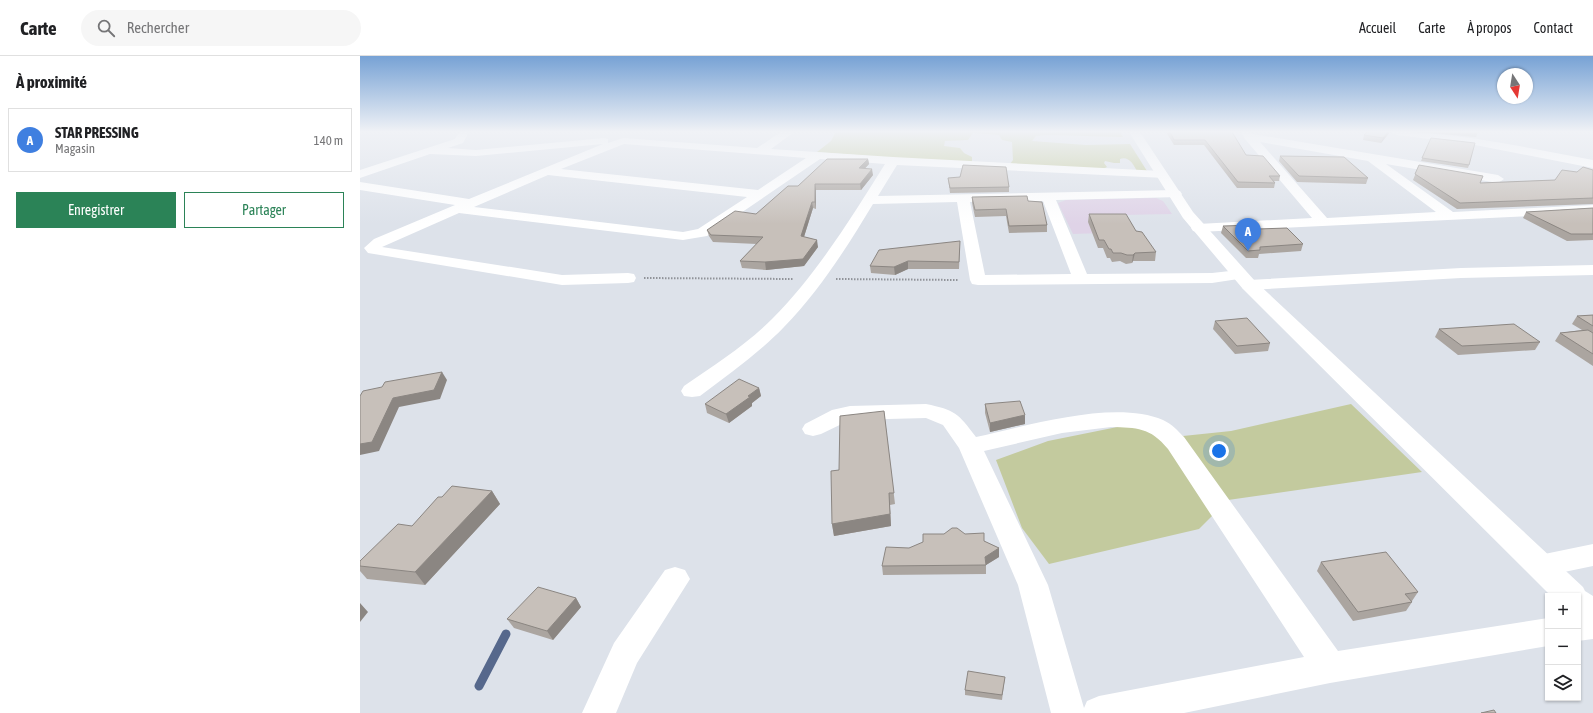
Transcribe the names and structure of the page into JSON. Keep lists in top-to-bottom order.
{
  "north": "bottom",
  "page": {
    "header": "Carte",
    "search": "Rechercher",
    "nav": [
      "Accueil",
      "Carte",
      "À propos",
      "Contact"
    ],
    "heading": "À proximité",
    "list": [
      {
        "mark": "A",
        "name": "STAR PRESSING",
        "note": "Magasin",
        "value": "140 m"
      }
    ],
    "buttons": ["Enregistrer", "Partager"],
    "pins": "A",
    "map_buttons": ["+", "−"]
  }
}
